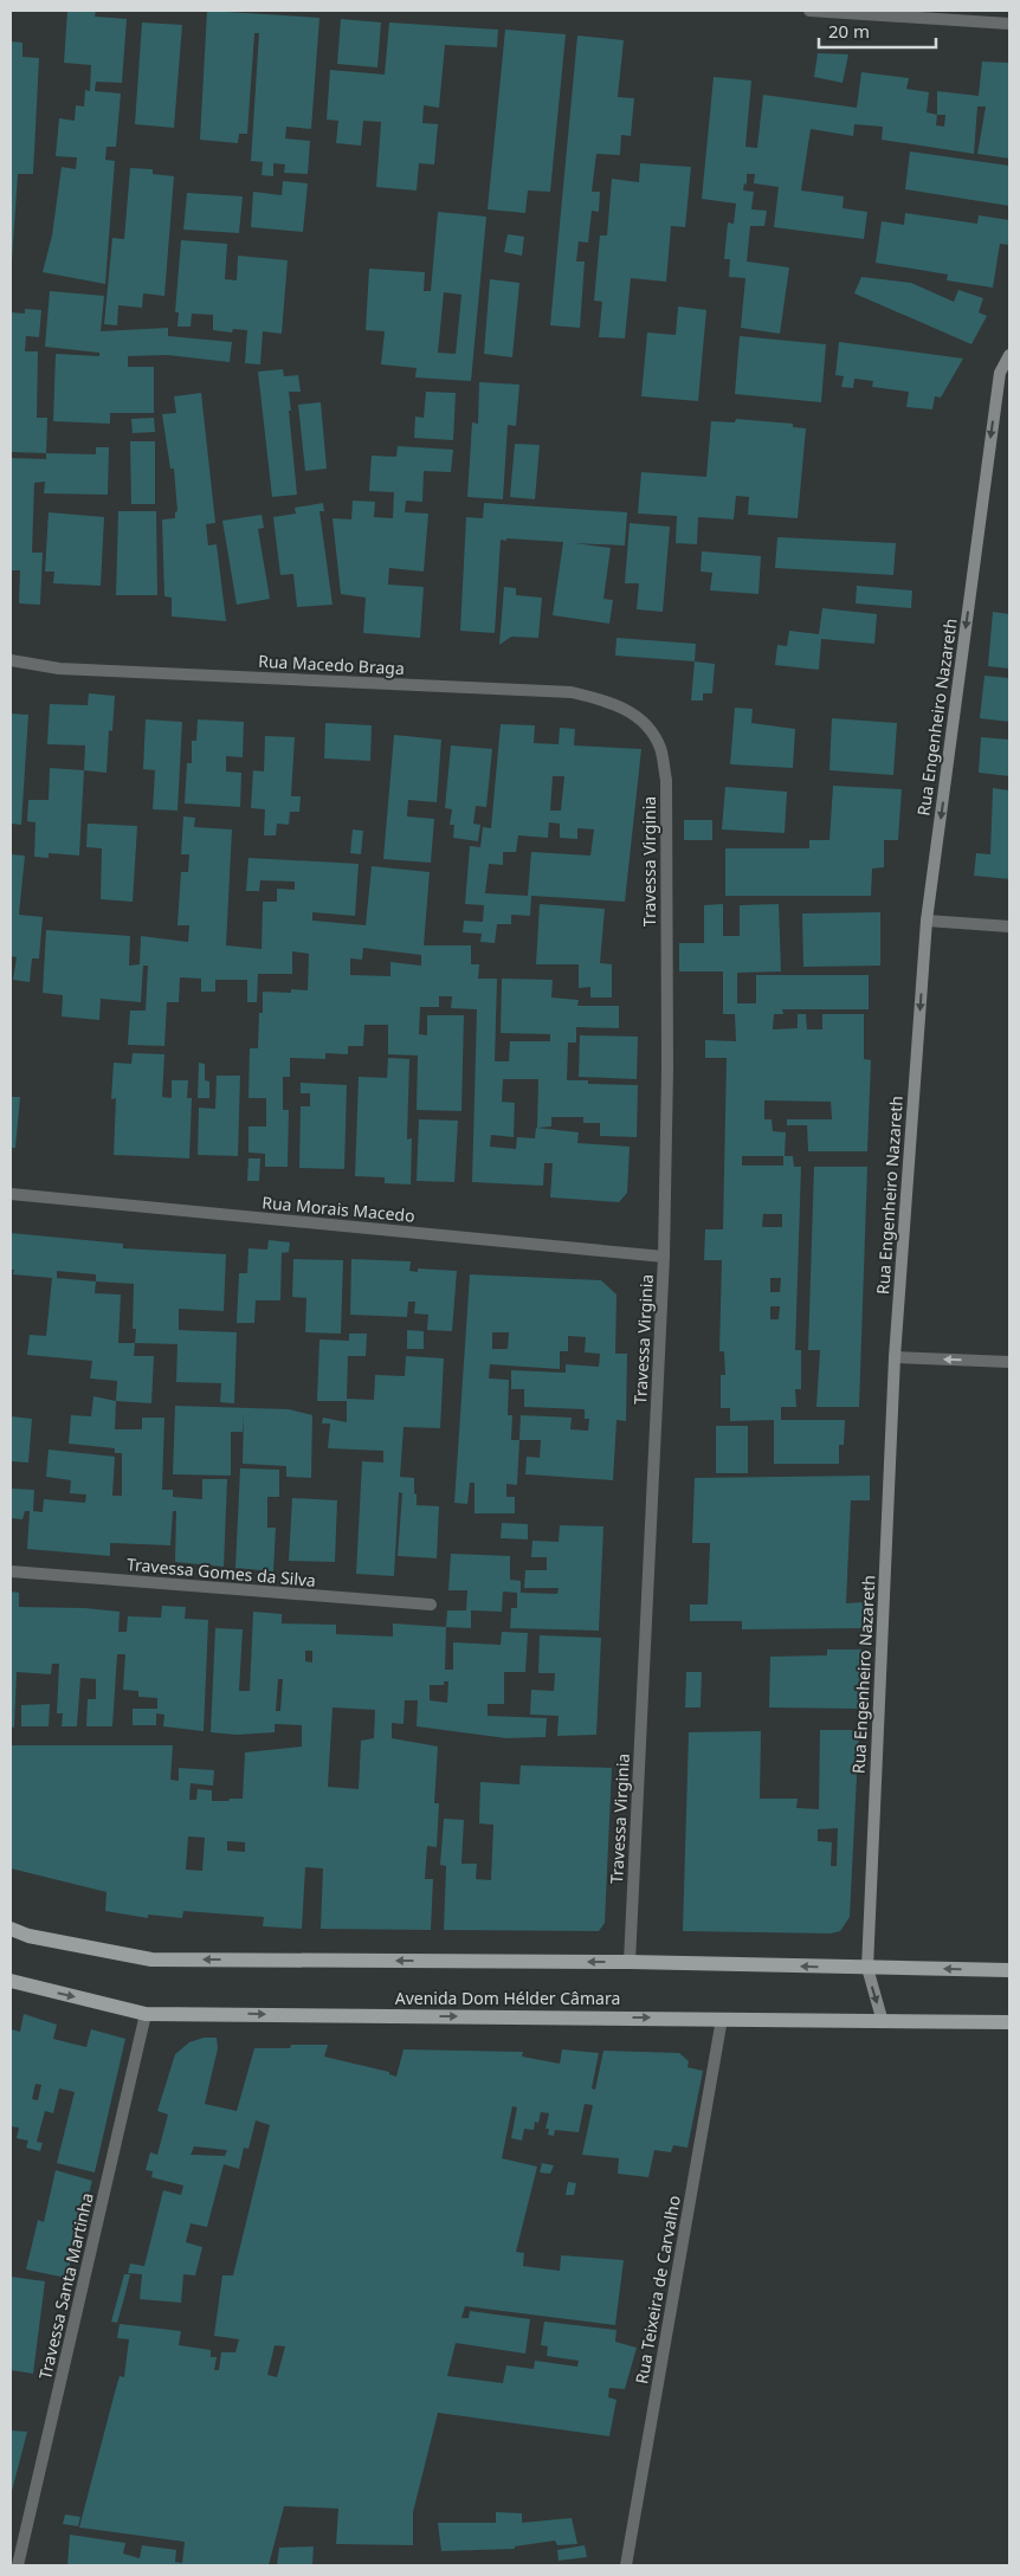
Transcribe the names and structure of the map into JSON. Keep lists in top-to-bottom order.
{
  "streets": {
    "main road": ["Avenida Dom Hélder Câmara"],
    "street": [
      "Rua Macedo Braga",
      "Rua Engenheiro Nazareth",
      "Travessa Virginia",
      "Rua Morais Macedo",
      "Travessa Gomes da Silva",
      "Travessa Santa Martinha",
      "Rua Teixeira de Carvalho"
    ]
  },
  "crossings": [
    ["Rua Macedo Braga", "Travessa Virginia"],
    ["Rua Engenheiro Nazareth", "Avenida Dom Hélder Câmara"],
    ["Travessa Virginia", "Rua Morais Macedo"],
    ["Avenida Dom Hélder Câmara", "Travessa Santa Martinha"],
    ["Avenida Dom Hélder Câmara", "Rua Teixeira de Carvalho"]
  ],
  "one_way": ["Rua Engenheiro Nazareth"],
  "scale_bar": "20 m"
}
